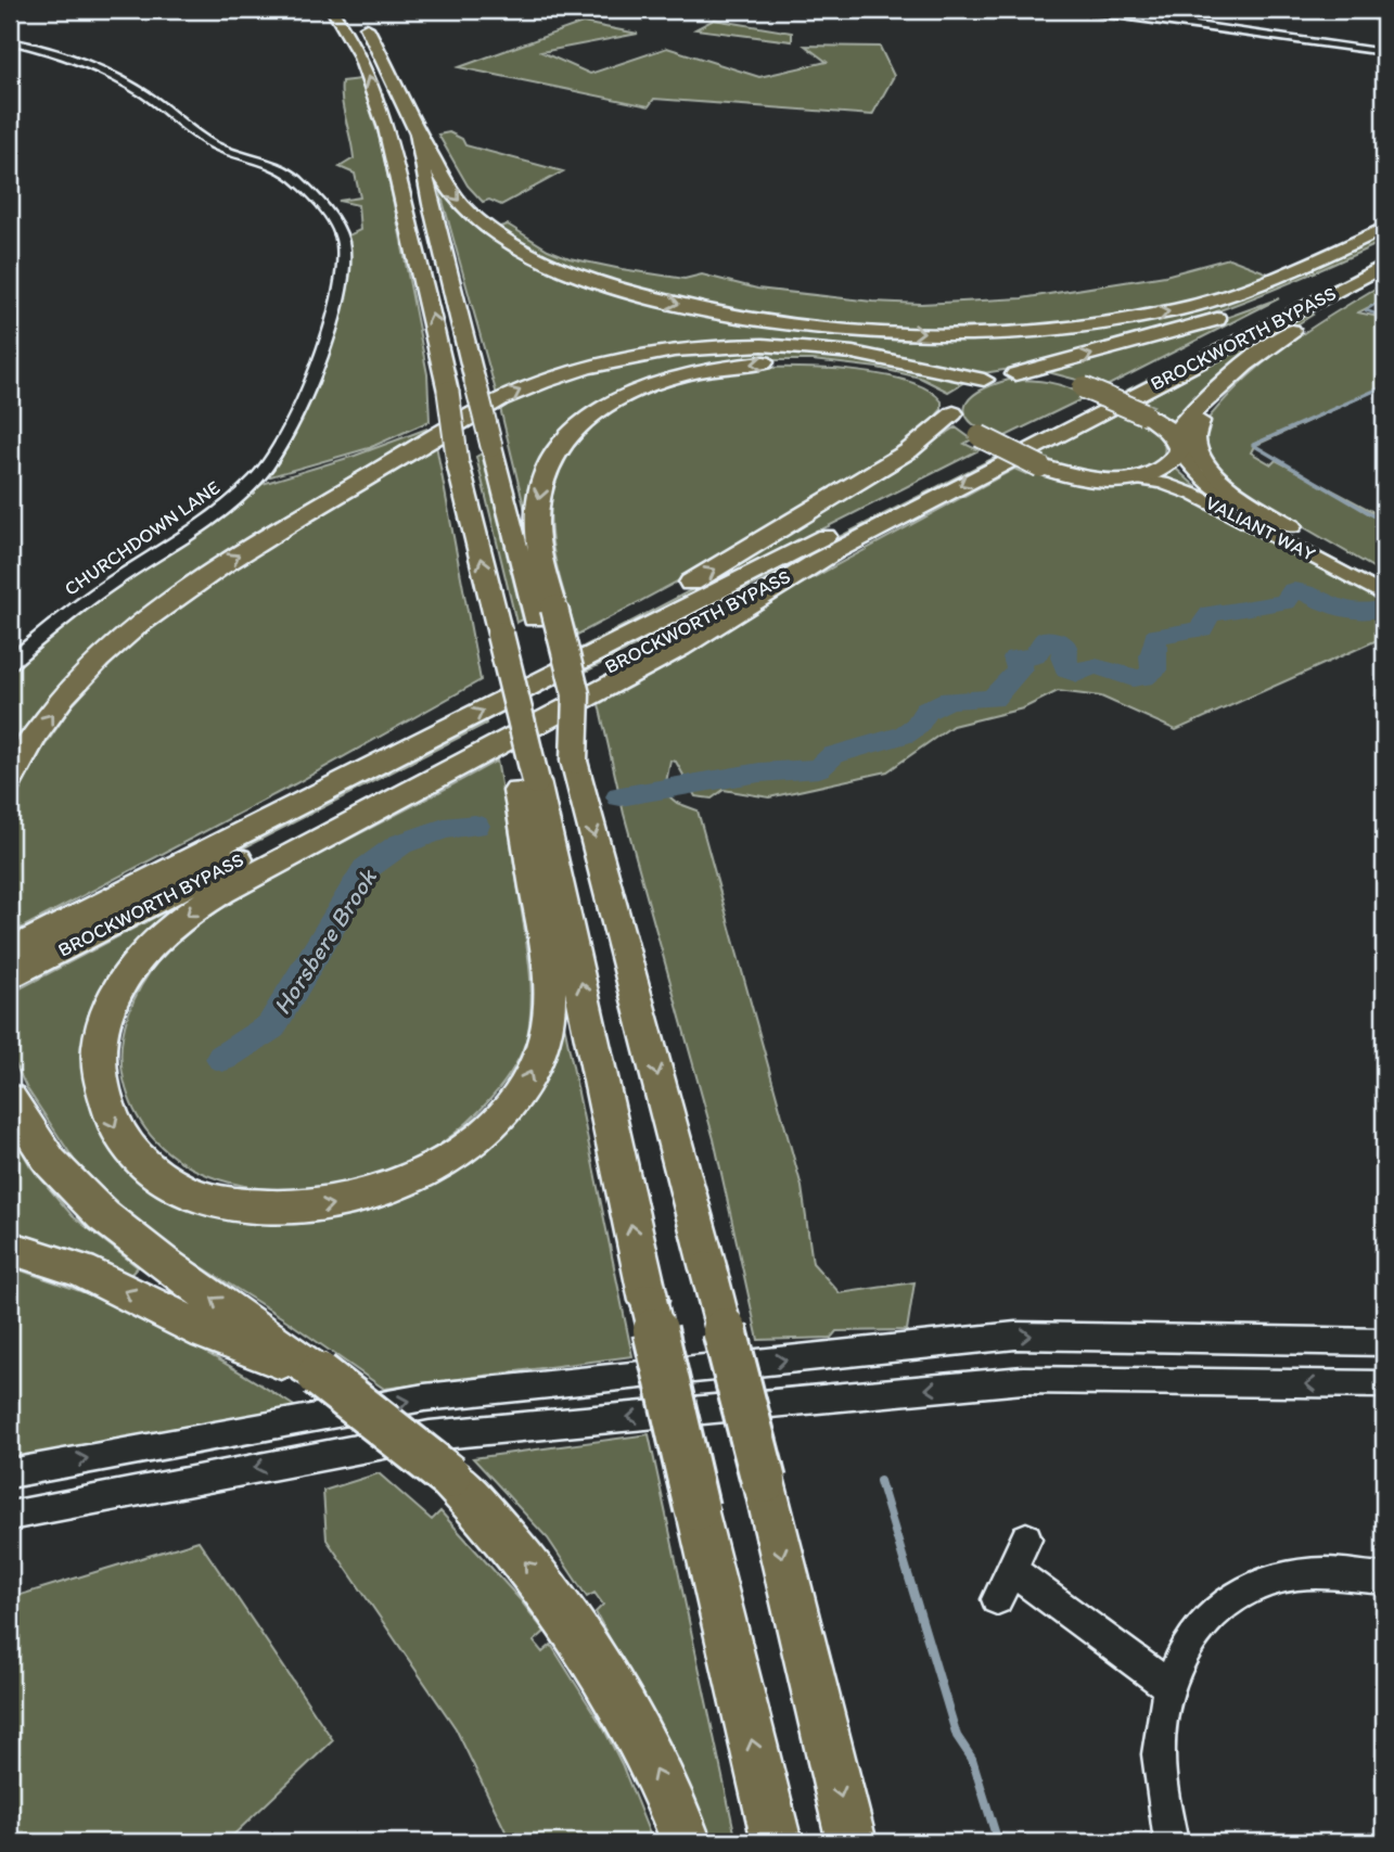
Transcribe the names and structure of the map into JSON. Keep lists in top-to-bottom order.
{
  "streets": {
    "highway": ["BROCKWORTH BYPASS"],
    "main road": ["VALIANT WAY"],
    "street": ["CHURCHDOWN LANE"]
  },
  "water": ["Horsbere Brook"]
}
